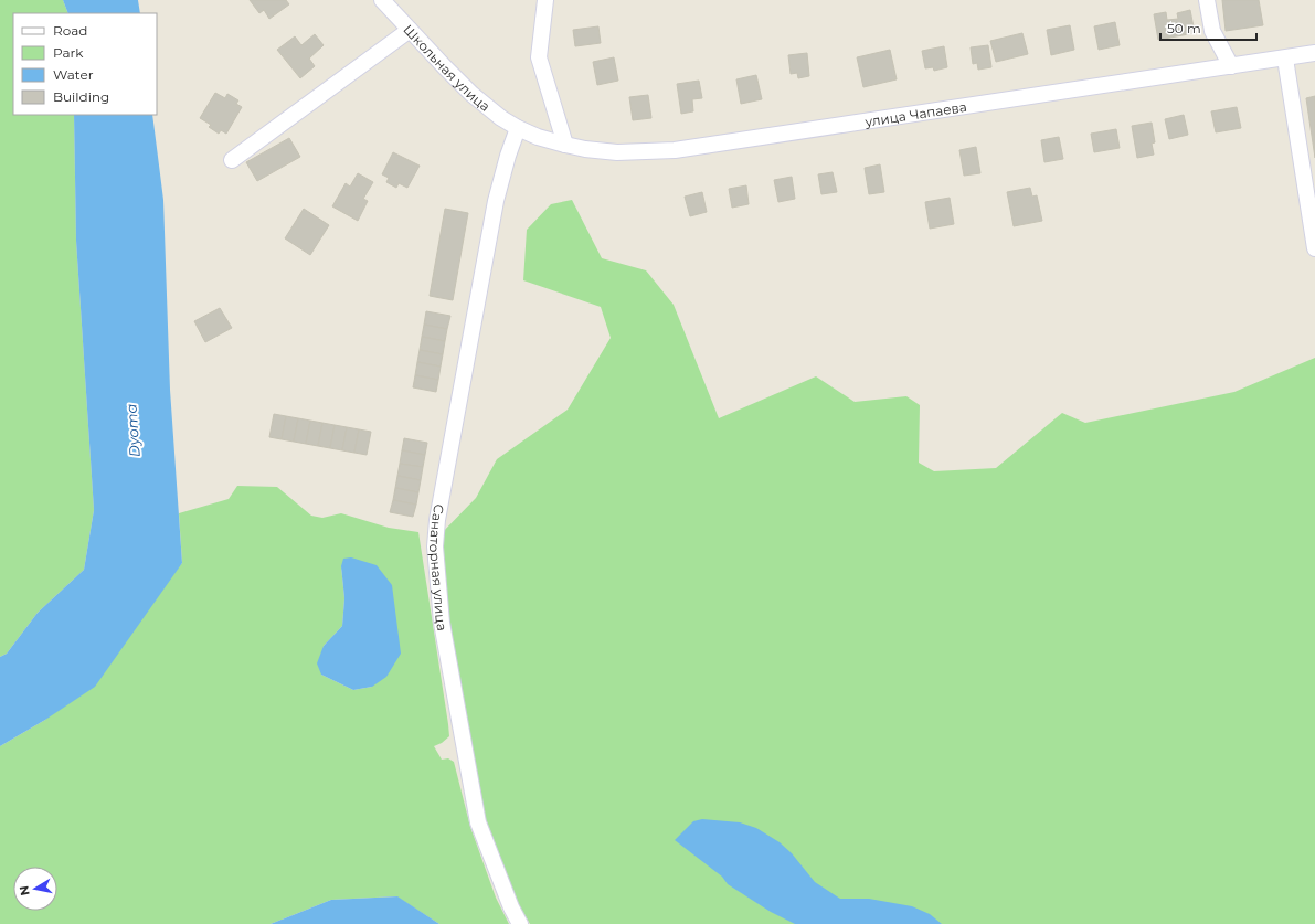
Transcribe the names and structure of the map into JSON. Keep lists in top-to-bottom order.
{
  "streets": {
    "street": ["Школьная улица", "улица Чапаева", "Санаторная улица"]
  },
  "crossings": [
    ["Школьная улица", "улица Чапаева"],
    ["Школьная улица", "Санаторная улица"],
    ["улица Чапаева", "Санаторная улица"]
  ],
  "water": ["Dyoma"],
  "legend": [
    "Road",
    "Park",
    "Water",
    "Building"
  ],
  "scale_bar": "50 m",
  "north": "left"
}
